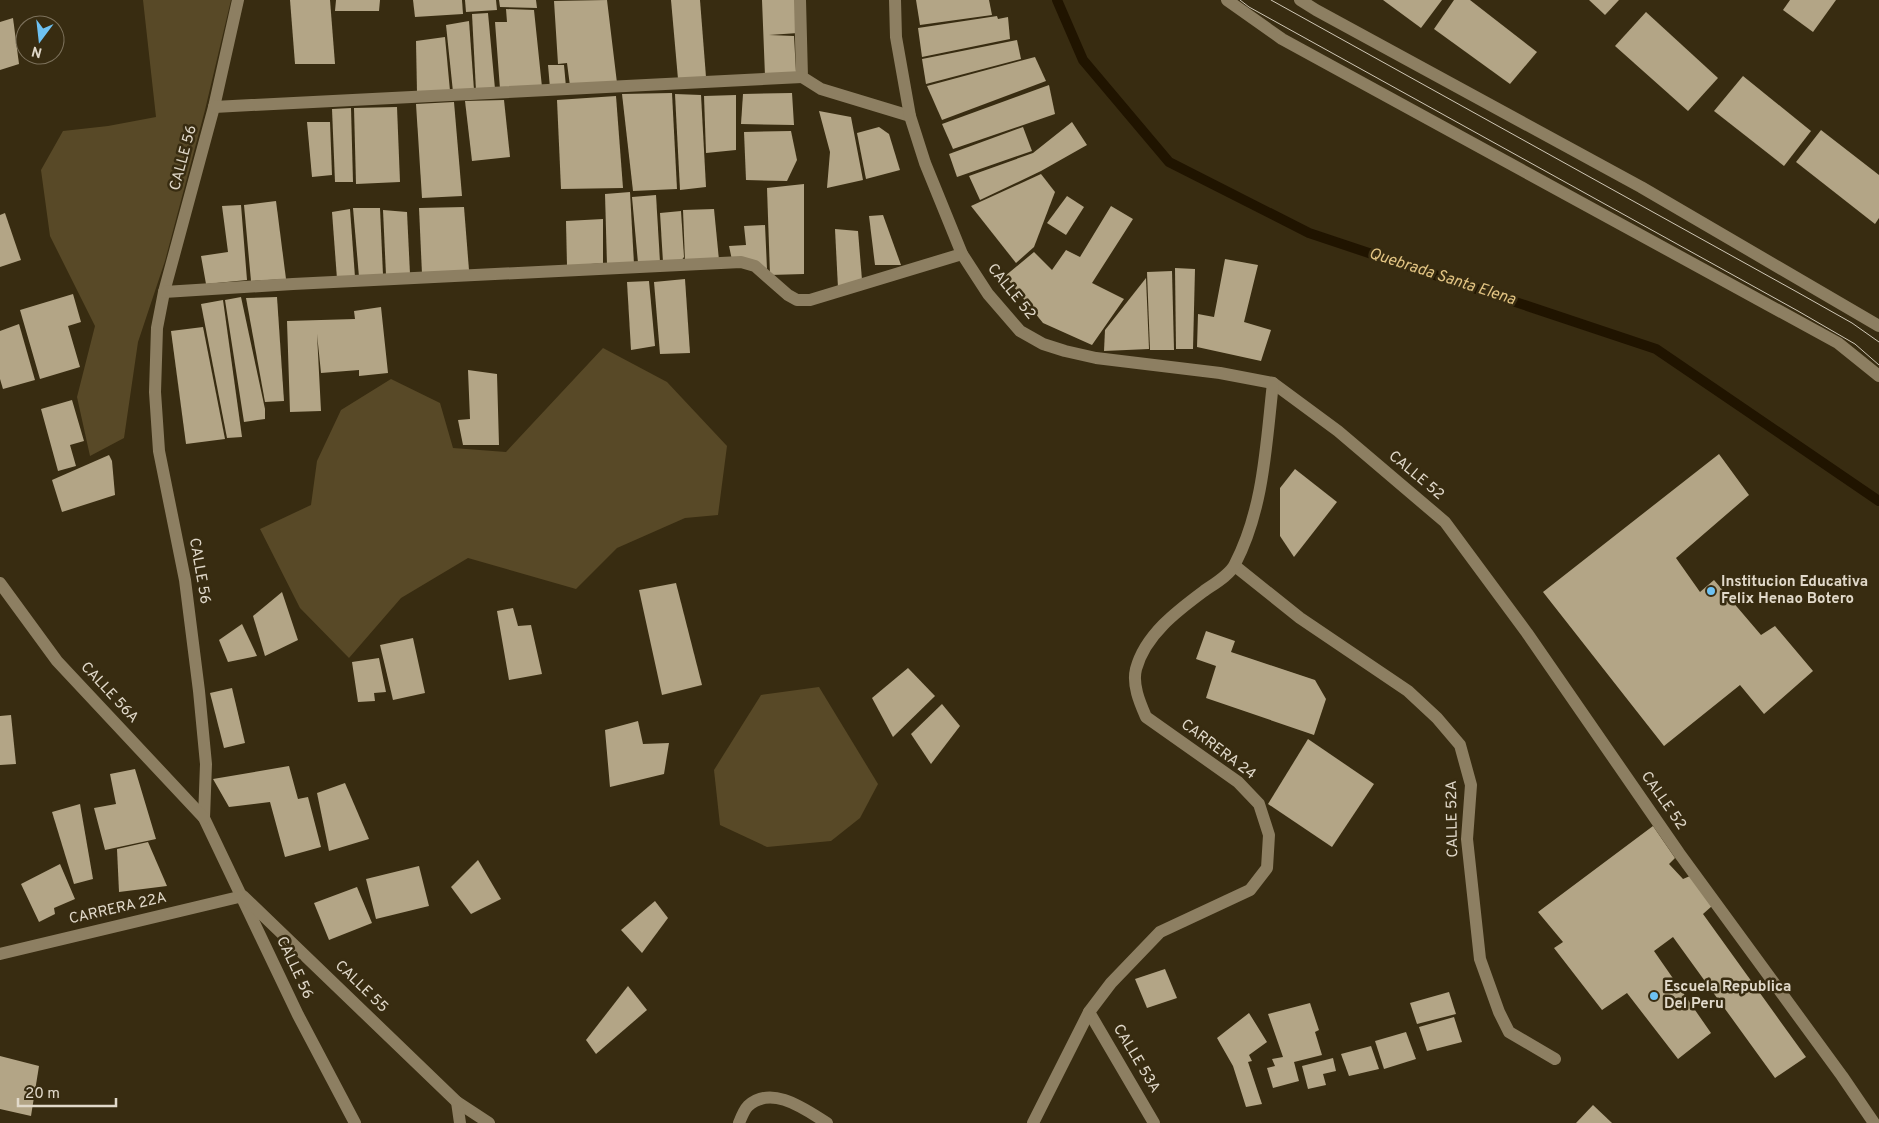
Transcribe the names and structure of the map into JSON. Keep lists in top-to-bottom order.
{
  "streets": {
    "street": [
      "CALLE 56",
      "CALLE 52",
      "CALLE 56A",
      "CARRERA 24",
      "CALLE 52A",
      "CARRERA 22A",
      "CALLE 55",
      "CALLE 53A"
    ]
  },
  "crossings": [
    ["CALLE 56", "CALLE 56A"],
    ["CALLE 56", "CARRERA 22A"],
    ["CALLE 56", "CALLE 55"],
    ["CALLE 52", "CARRERA 24"],
    ["CARRERA 24", "CALLE 52A"],
    ["CARRERA 24", "CALLE 53A"],
    ["CARRERA 22A", "CALLE 55"]
  ],
  "water": ["Quebrada Santa Elena"],
  "places": ["Institucion Educativa Felix Henao Botero", "Escuela Republica Del Peru"],
  "scale_bar": "20 m",
  "north": "bottom"
}
